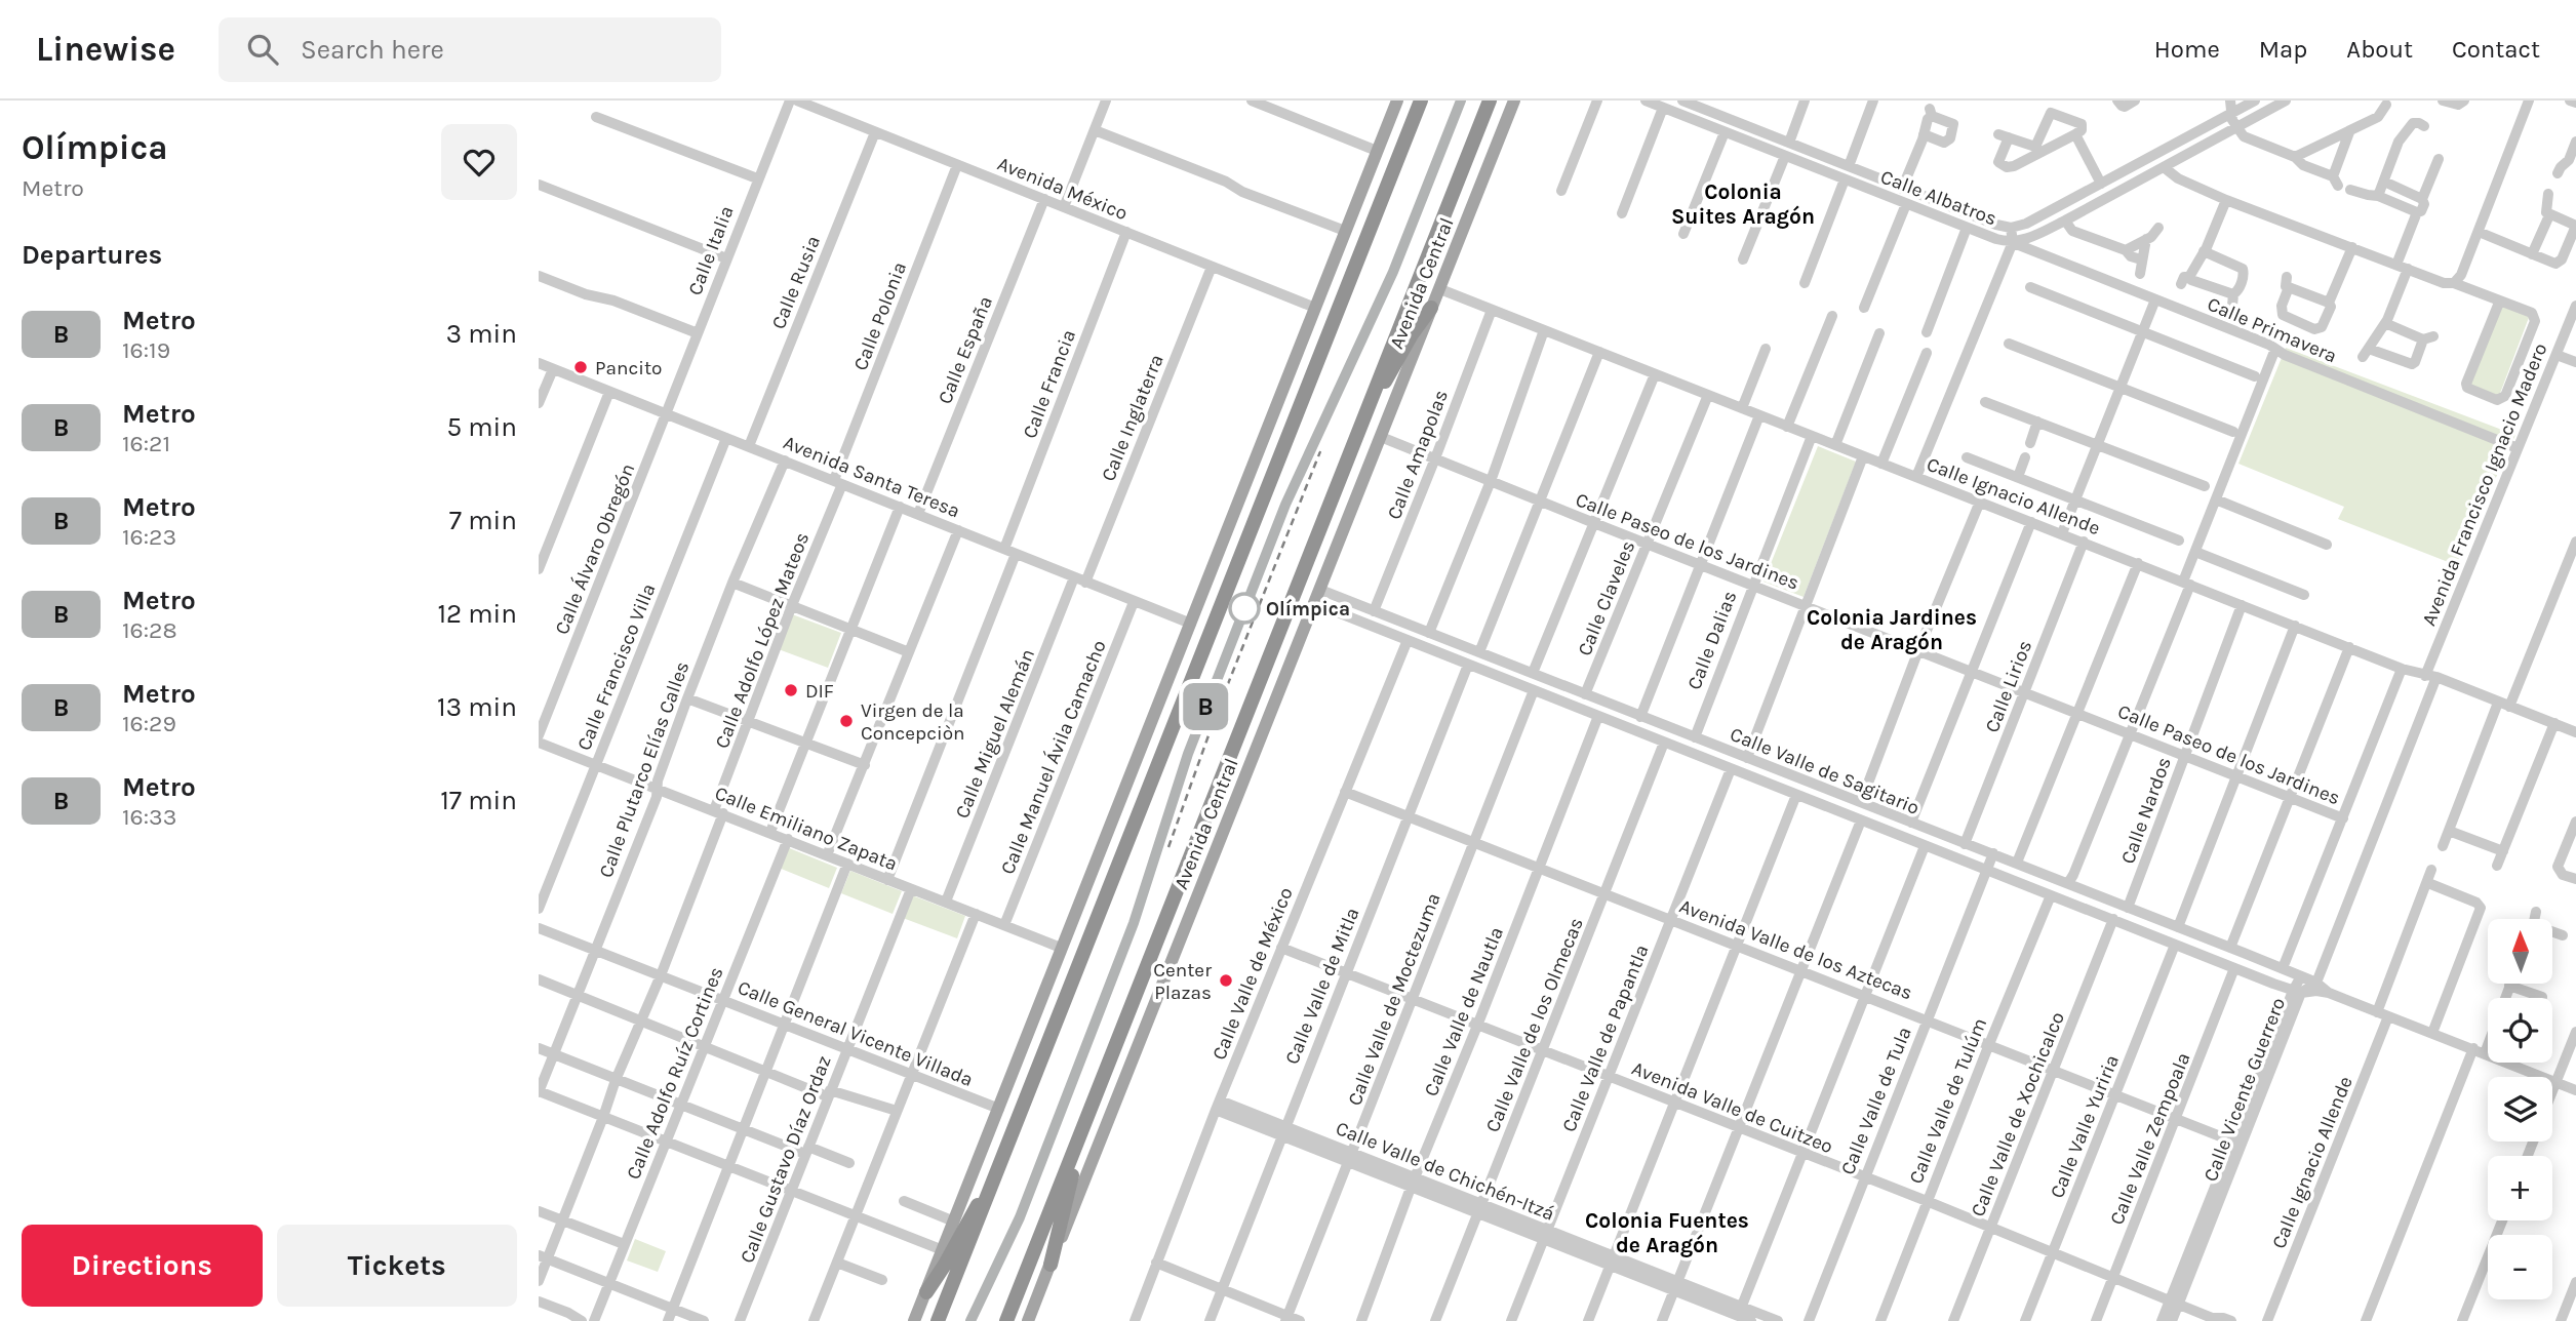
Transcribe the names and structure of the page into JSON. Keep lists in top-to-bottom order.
{
  "streets": {
    "highway": ["Avenida Central"],
    "street": [
      "Avenida México",
      "Calle Albatros",
      "Calle Italia",
      "Calle Rusia",
      "Calle Polonia",
      "Calle Primavera",
      "Calle España",
      "Calle Francia",
      "Calle Inglaterra",
      "Calle Amapolas",
      "Avenida Santa Teresa",
      "Avenida Francisco Ignacio Madero",
      "Calle Ignacio Allende",
      "Calle Paseo de los Jardines",
      "Calle Álvaro Obregón",
      "Calle Claveles",
      "Calle Adolfo López Mateos",
      "Calle Dalias",
      "Calle Francisco Villa",
      "Calle Lirios",
      "Calle Miguel Alemán",
      "Calle Manuel Ávila Camacho",
      "Calle Plutarco Elías Calles",
      "Calle Valle de Sagitario",
      "Calle Nardos",
      "Calle Emiliano Zapata",
      "Avenida Valle de los Aztecas",
      "Calle Valle de México",
      "Calle Valle de Mitla",
      "Calle Valle de Moctezuma",
      "Calle Valle de Nautla",
      "Calle Valle de los Olmecas",
      "Calle General Vicente Villada",
      "Calle Valle de Papantla",
      "Calle Adolfo Ruíz Cortines",
      "Calle Vicente Guerrero",
      "Calle Valle de Tula",
      "Calle Valle de Tulúm",
      "Avenida Valle de Cuitzeo",
      "Calle Valle de Xochicalco",
      "Calle Valle Yuriria",
      "Calle Valle Zempoala",
      "Calle Gustavo Díaz Ordaz",
      "Calle Valle de Chichén-Itzá"
    ]
  },
  "crossings": [
    ["Avenida México", "Calle Rusia"],
    ["Avenida México", "Calle Polonia"],
    ["Avenida México", "Calle España"],
    ["Avenida México", "Calle Francia"],
    ["Avenida México", "Calle Inglaterra"],
    ["Calle Albatros", "Calle Primavera"],
    ["Calle Italia", "Avenida Santa Teresa"],
    ["Calle Italia", "Calle Álvaro Obregón"],
    ["Calle Rusia", "Avenida Santa Teresa"],
    ["Avenida Central", "Calle Ignacio Allende"],
    ["Avenida Central", "Calle Paseo de los Jardines"],
    ["Avenida Central", "Calle Valle de Sagitario"],
    ["Calle Polonia", "Avenida Santa Teresa"],
    ["Calle Polonia", "Calle Adolfo López Mateos"],
    ["Calle Primavera", "Avenida Francisco Ignacio Madero"],
    ["Calle España", "Avenida Santa Teresa"],
    ["Calle Francia", "Avenida Santa Teresa"],
    ["Calle Inglaterra", "Avenida Santa Teresa"],
    ["Calle Inglaterra", "Calle Miguel Alemán"],
    ["Calle Amapolas", "Calle Ignacio Allende"],
    ["Calle Amapolas", "Calle Paseo de los Jardines"],
    ["Calle Amapolas", "Calle Valle de Sagitario"],
    ["Avenida Santa Teresa", "Calle Álvaro Obregón"],
    ["Avenida Santa Teresa", "Calle Adolfo López Mateos"],
    ["Avenida Santa Teresa", "Calle Francisco Villa"],
    ["Avenida Santa Teresa", "Calle Miguel Alemán"],
    ["Avenida Santa Teresa", "Calle Manuel Ávila Camacho"],
    ["Avenida Santa Teresa", "Calle Plutarco Elías Calles"],
    ["Avenida Francisco Ignacio Madero", "Calle Ignacio Allende"],
    ["Calle Ignacio Allende", "Calle Claveles"],
    ["Calle Ignacio Allende", "Calle Dalias"],
    ["Calle Ignacio Allende", "Calle Lirios"],
    ["Calle Ignacio Allende", "Calle Nardos"],
    ["Calle Paseo de los Jardines", "Calle Claveles"],
    ["Calle Paseo de los Jardines", "Calle Dalias"],
    ["Calle Paseo de los Jardines", "Calle Lirios"],
    ["Calle Paseo de los Jardines", "Calle Nardos"],
    ["Calle Claveles", "Calle Valle de Sagitario"],
    ["Calle Adolfo López Mateos", "Calle Emiliano Zapata"],
    ["Calle Adolfo López Mateos", "Calle General Vicente Villada"],
    ["Calle Dalias", "Calle Valle de Sagitario"],
    ["Calle Francisco Villa", "Calle Emiliano Zapata"],
    ["Calle Lirios", "Calle Valle de Sagitario"],
    ["Calle Miguel Alemán", "Calle Emiliano Zapata"],
    ["Calle Manuel Ávila Camacho", "Calle Emiliano Zapata"],
    ["Calle Plutarco Elías Calles", "Calle Emiliano Zapata"],
    ["Calle Plutarco Elías Calles", "Calle General Vicente Villada"],
    ["Calle Valle de Sagitario", "Calle Nardos"],
    ["Calle Valle de Sagitario", "Calle Valle de México"],
    ["Calle Valle de Sagitario", "Calle Valle de Mitla"],
    ["Calle Valle de Sagitario", "Calle Valle de Moctezuma"],
    ["Calle Valle de Sagitario", "Calle Valle de Nautla"],
    ["Calle Valle de Sagitario", "Calle Valle de los Olmecas"],
    ["Calle Valle de Sagitario", "Calle Valle de Papantla"],
    ["Calle Valle de Sagitario", "Calle Vicente Guerrero"],
    ["Calle Valle de Sagitario", "Calle Valle de Tula"],
    ["Calle Valle de Sagitario", "Calle Valle de Tulúm"],
    ["Calle Valle de Sagitario", "Calle Valle de Xochicalco"],
    ["Calle Valle de Sagitario", "Calle Valle Yuriria"],
    ["Calle Valle de Sagitario", "Calle Valle Zempoala"],
    ["Calle Emiliano Zapata", "Calle Adolfo Ruíz Cortines"],
    ["Calle Emiliano Zapata", "Calle Gustavo Díaz Ordaz"],
    ["Avenida Valle de los Aztecas", "Calle Valle de México"],
    ["Avenida Valle de los Aztecas", "Calle Valle de Mitla"],
    ["Avenida Valle de los Aztecas", "Calle Valle de Moctezuma"],
    ["Avenida Valle de los Aztecas", "Calle Valle de Nautla"],
    ["Avenida Valle de los Aztecas", "Calle Valle de los Olmecas"],
    ["Avenida Valle de los Aztecas", "Calle Valle de Papantla"],
    ["Avenida Valle de los Aztecas", "Calle Vicente Guerrero"],
    ["Avenida Valle de los Aztecas", "Calle Valle de Tula"],
    ["Avenida Valle de los Aztecas", "Calle Valle de Tulúm"],
    ["Avenida Valle de los Aztecas", "Calle Valle de Xochicalco"],
    ["Avenida Valle de los Aztecas", "Calle Valle Yuriria"],
    ["Avenida Valle de los Aztecas", "Calle Valle Zempoala"],
    ["Calle Valle de México", "Avenida Valle de Cuitzeo"],
    ["Calle Valle de México", "Calle Valle de Chichén-Itzá"],
    ["Calle Valle de Mitla", "Avenida Valle de Cuitzeo"],
    ["Calle Valle de Mitla", "Calle Valle de Chichén-Itzá"],
    ["Calle Valle de Moctezuma", "Avenida Valle de Cuitzeo"],
    ["Calle Valle de Moctezuma", "Calle Valle de Chichén-Itzá"],
    ["Calle Valle de Nautla", "Avenida Valle de Cuitzeo"],
    ["Calle Valle de Nautla", "Calle Valle de Chichén-Itzá"],
    ["Calle Valle de los Olmecas", "Avenida Valle de Cuitzeo"],
    ["Calle Valle de los Olmecas", "Calle Valle de Chichén-Itzá"],
    ["Calle General Vicente Villada", "Calle Adolfo Ruíz Cortines"],
    ["Calle General Vicente Villada", "Calle Gustavo Díaz Ordaz"],
    ["Calle Valle de Papantla", "Avenida Valle de Cuitzeo"],
    ["Calle Valle de Papantla", "Calle Valle de Chichén-Itzá"],
    ["Calle Vicente Guerrero", "Avenida Valle de Cuitzeo"],
    ["Calle Valle de Tula", "Avenida Valle de Cuitzeo"],
    ["Calle Valle de Tulúm", "Avenida Valle de Cuitzeo"],
    ["Avenida Valle de Cuitzeo", "Calle Valle de Xochicalco"],
    ["Avenida Valle de Cuitzeo", "Calle Valle Yuriria"],
    ["Avenida Valle de Cuitzeo", "Calle Valle Zempoala"]
  ],
  "districts": ["Colonia Suites Aragón", "Colonia Jardines de Aragón", "Colonia Fuentes de Aragón"],
  "places": [
    "Pancito",
    "Olímpica",
    "DIF",
    "Virgen de la Concepciòn",
    "Center Plazas"
  ],
  "lines": ["metro line B"],
  "north": "top",
  "page": {
    "header": "Linewise",
    "search": "Search here",
    "nav": [
      "Home",
      "Map",
      "About",
      "Contact"
    ],
    "heading": [
      ["Olímpica", "Metro"],
      "Departures"
    ],
    "on_map": "B",
    "list": [
      {
        "mark": "B",
        "name": "Metro",
        "note": "16:19",
        "value": "3 min"
      },
      {
        "mark": "B",
        "name": "Metro",
        "note": "16:21",
        "value": "5 min"
      },
      {
        "mark": "B",
        "name": "Metro",
        "note": "16:23",
        "value": "7 min"
      },
      {
        "mark": "B",
        "name": "Metro",
        "note": "16:28",
        "value": "12 min"
      },
      {
        "mark": "B",
        "name": "Metro",
        "note": "16:29",
        "value": "13 min"
      },
      {
        "mark": "B",
        "name": "Metro",
        "note": "16:33",
        "value": "17 min"
      }
    ],
    "map_buttons": ["+", "−"],
    "buttons": ["Directions", "Tickets"]
  }
}
